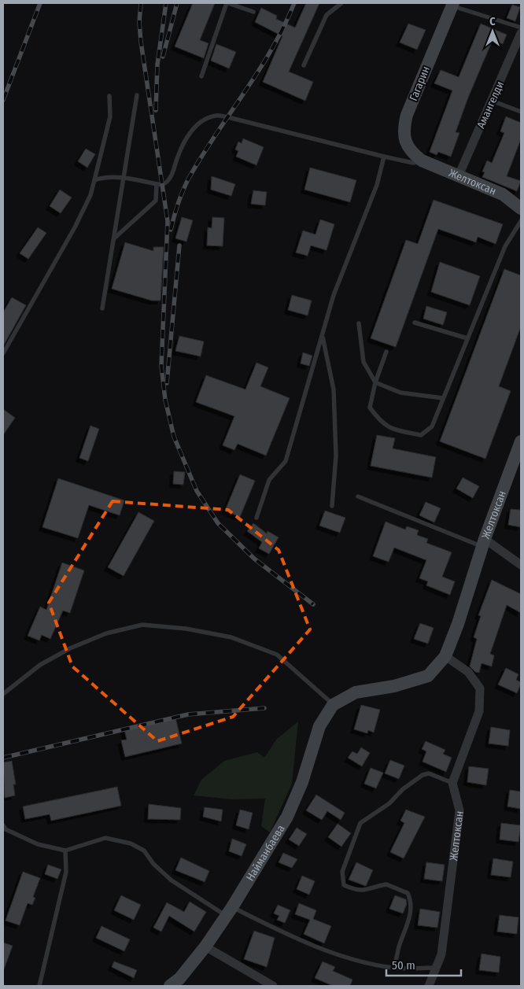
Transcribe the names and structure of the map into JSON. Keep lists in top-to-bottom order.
{
  "streets": {
    "main road": ["Гагарин", "Желтоксан", "Найманбаева"],
    "street": ["Амангелди"]
  },
  "crossings": [
    ["Гагарин", "Желтоксан"],
    ["Амангелди", "Желтоксан"],
    ["Желтоксан", "Найманбаева"]
  ],
  "scale_bar": "50 m",
  "north": "top"
}
